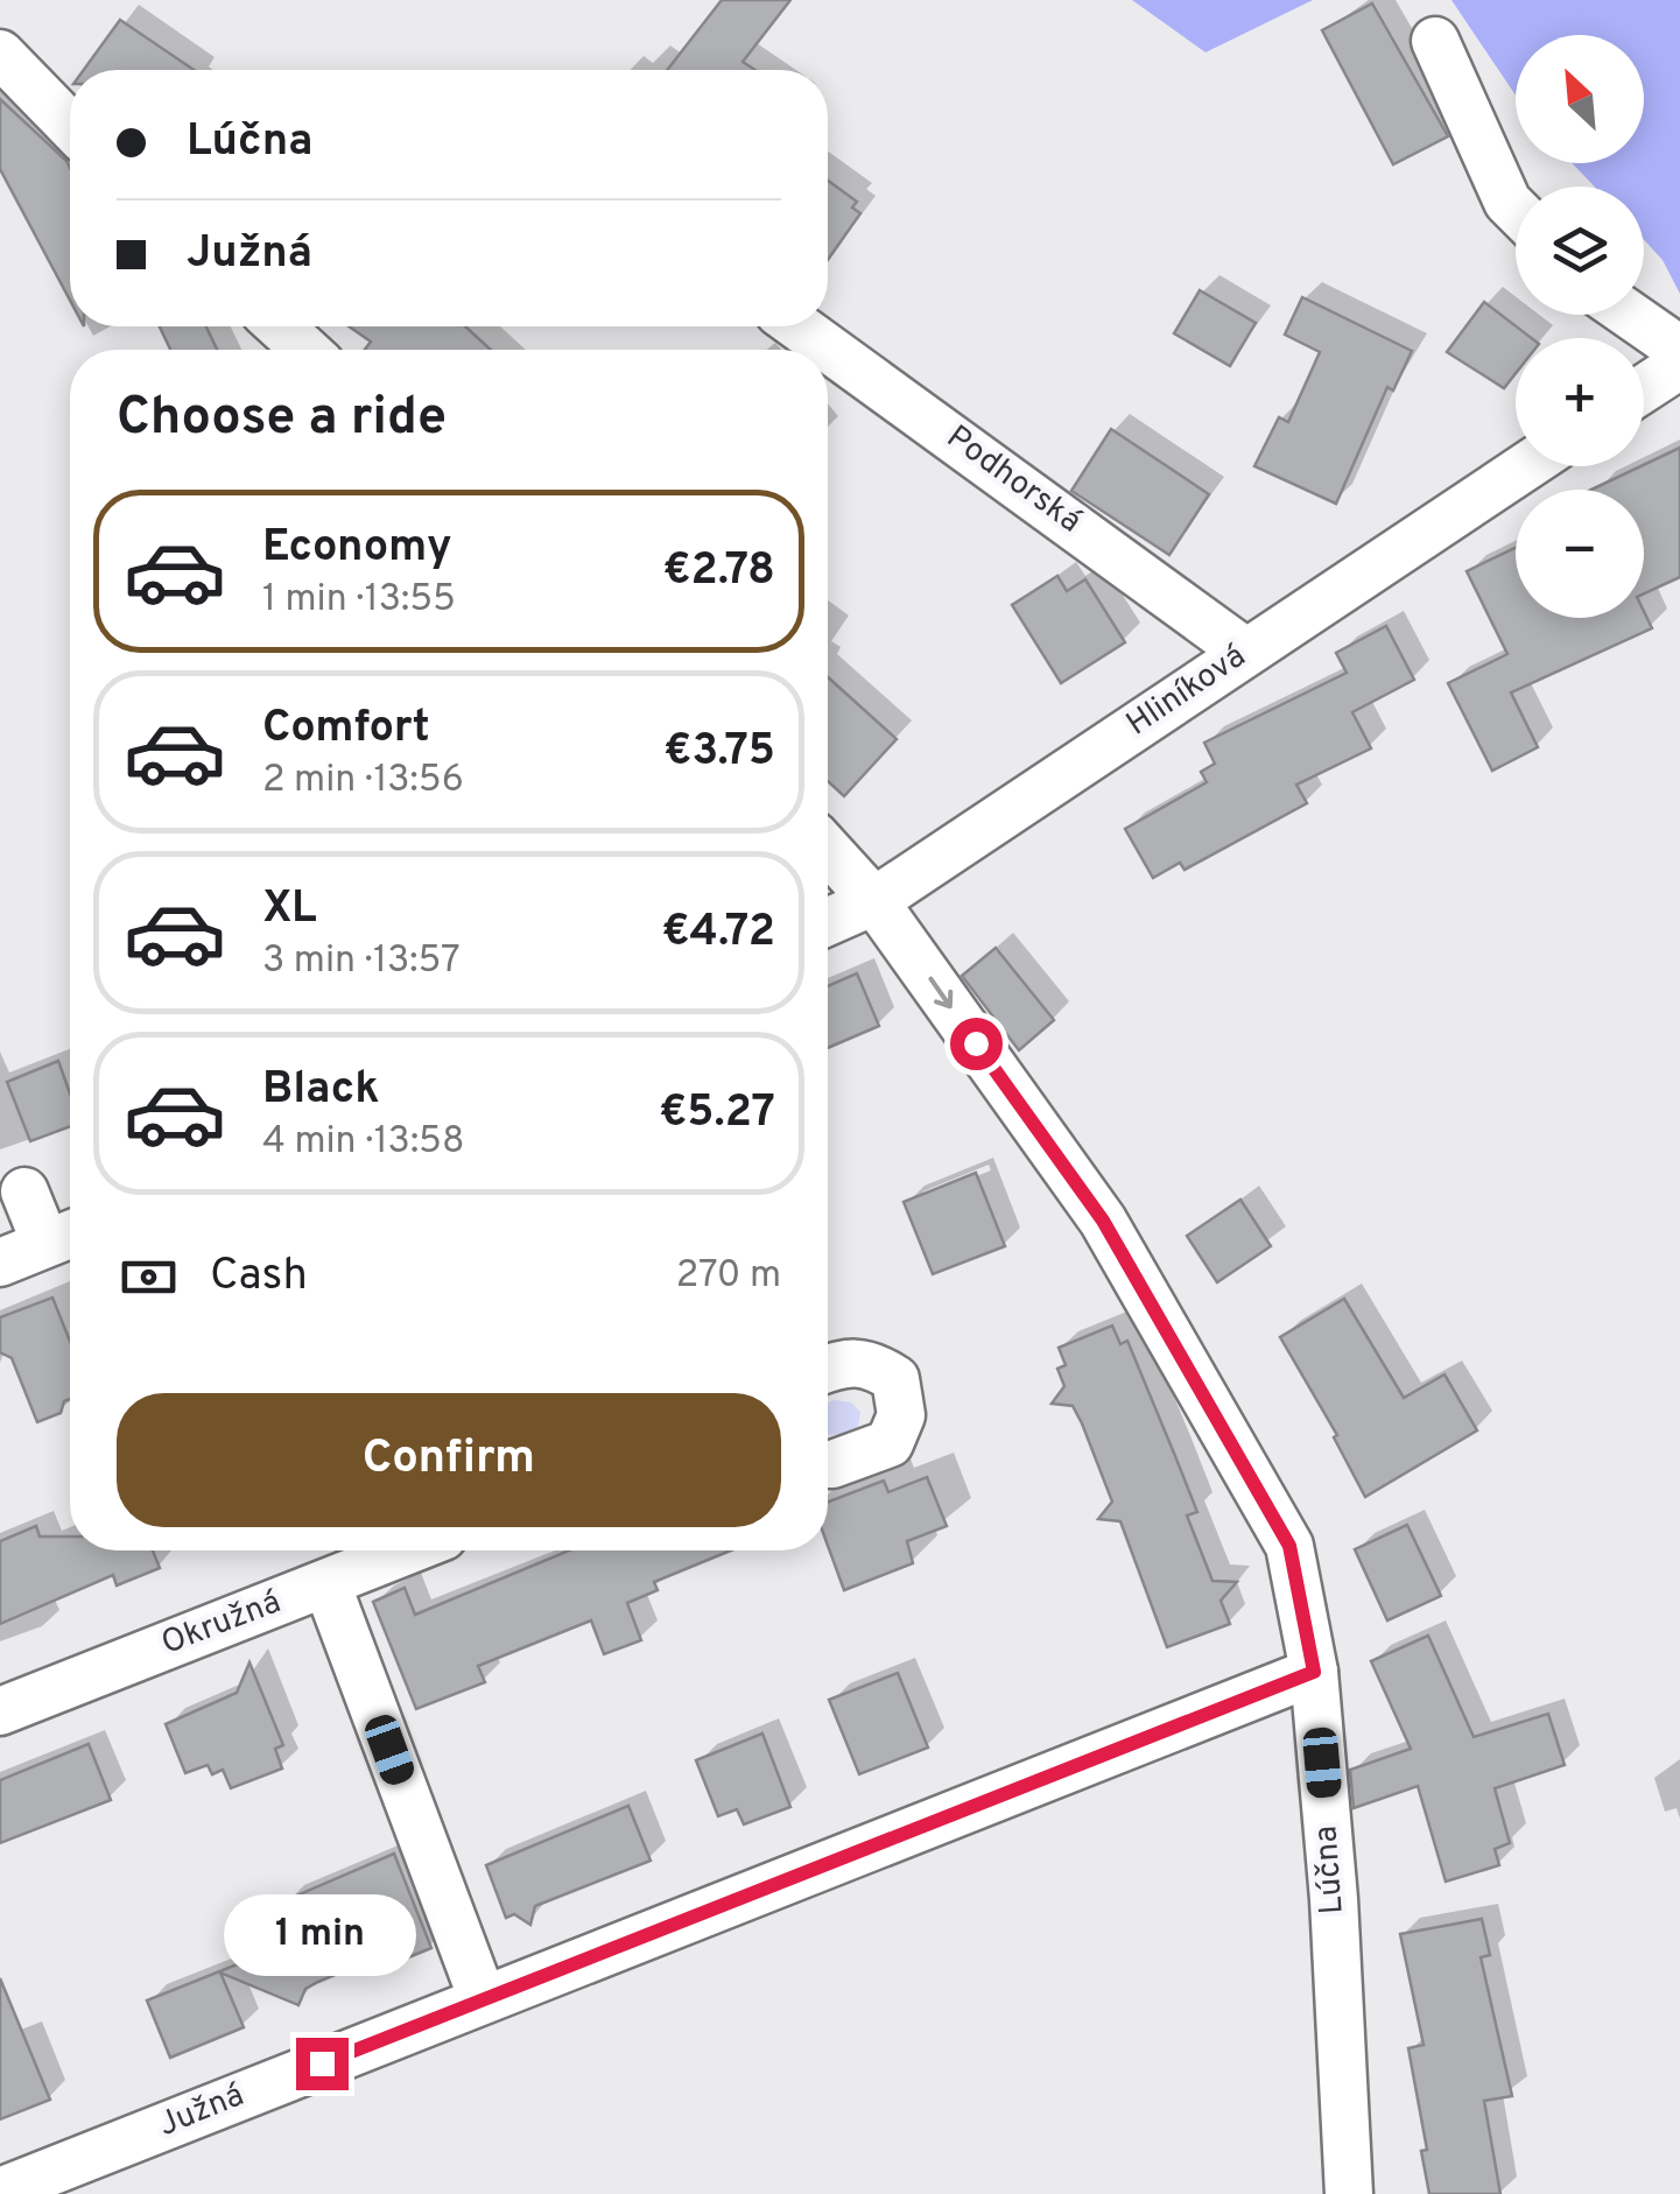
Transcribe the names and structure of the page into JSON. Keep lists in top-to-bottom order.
{
  "streets": {
    "street": [
      "Podhorská",
      "Hliníková",
      "Okružná",
      "Lúčna",
      "Južná"
    ]
  },
  "crossings": [
    ["Podhorská", "Hliníková"],
    ["Hliníková", "Lúčna"],
    ["Lúčna", "Južná"]
  ],
  "one_way": ["Lúčna"],
  "north": "top left",
  "page": {
    "map_buttons": ["+", "−"],
    "banner": ["Lúčna", "Južná"],
    "heading": "Choose a ride",
    "list": [
      {
        "name": "Economy",
        "note": "1 min · 13:55",
        "value": "€2.78"
      },
      {
        "name": "Comfort",
        "note": "2 min · 13:56",
        "value": "€3.75"
      },
      {
        "name": "XL",
        "note": "3 min · 13:57",
        "value": "€4.72"
      },
      {
        "name": "Black",
        "note": "4 min · 13:58",
        "value": "€5.27"
      }
    ],
    "pay": ["Cash", "270 m"],
    "buttons": "Confirm",
    "bubble": "1 min"
  }
}
